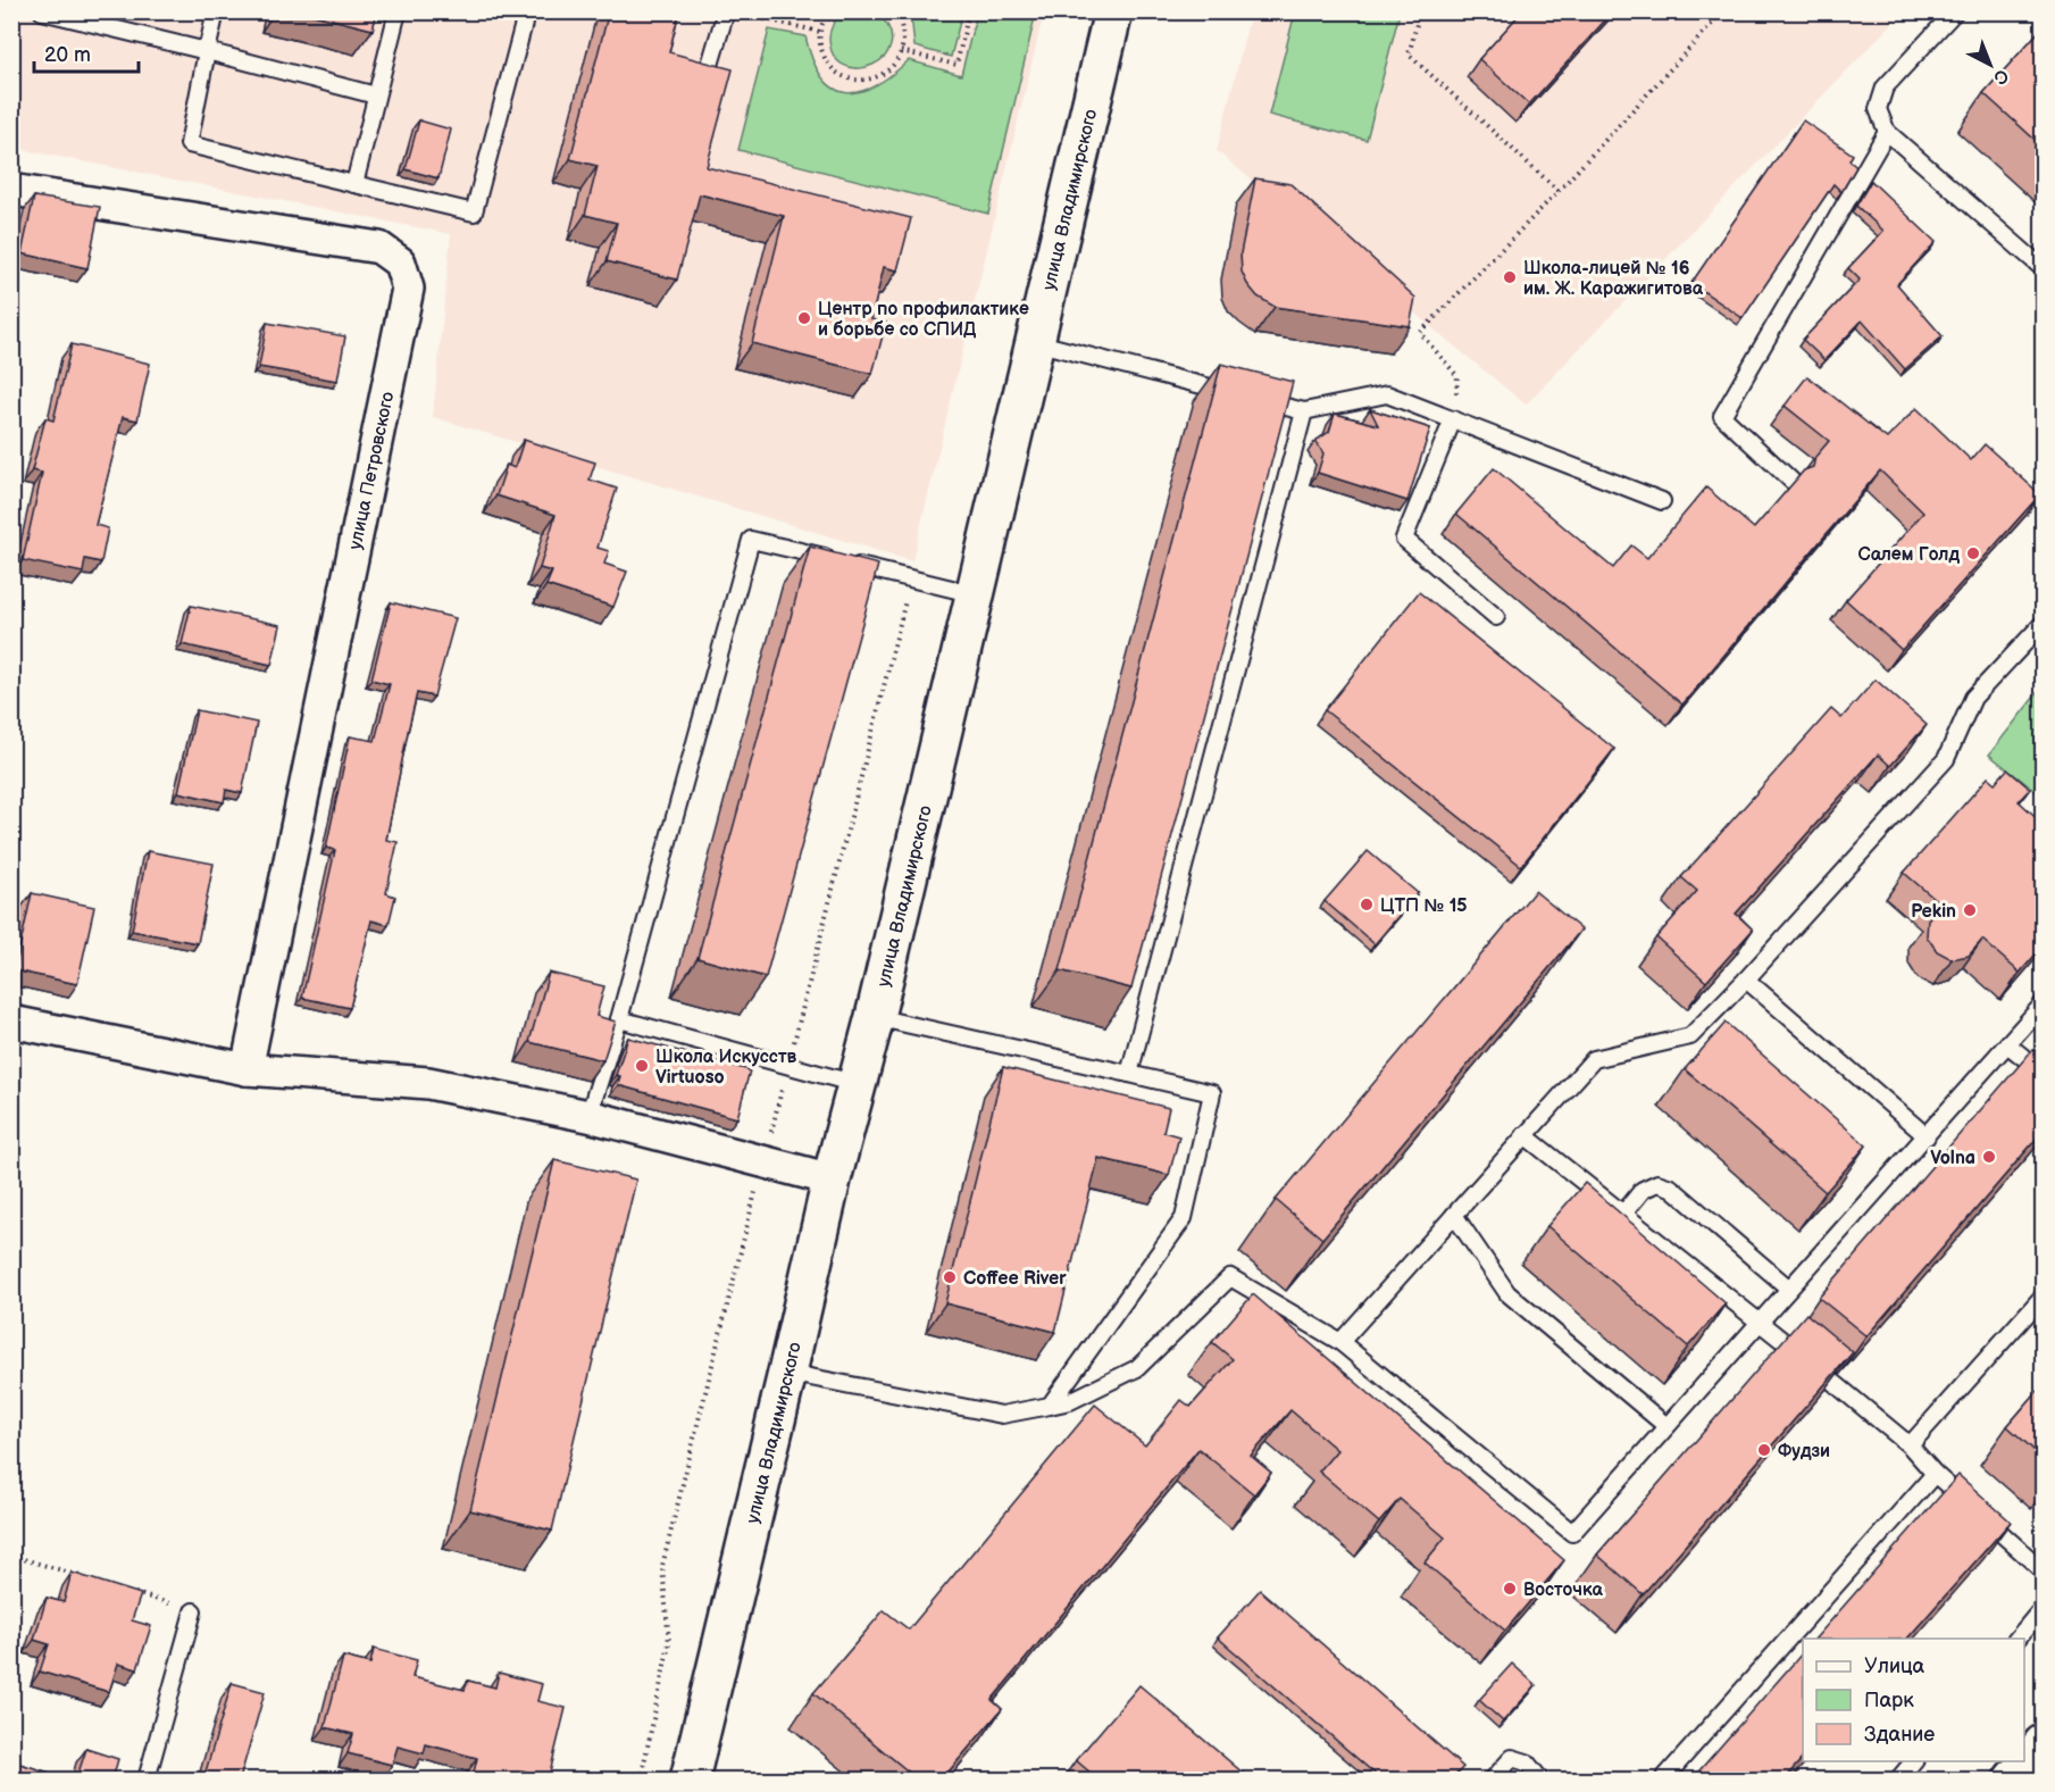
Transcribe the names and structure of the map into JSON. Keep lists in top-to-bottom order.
{
  "streets": {
    "street": ["улица Владимирского", "улица Петровского"]
  },
  "places": [
    "Школа-лицей № 16 им. Ж. Каражигитова",
    "Центр по профилактике и борьбе со СПИД",
    "Салем Голд",
    "ЦТП № 15",
    "Pekin",
    "Школа Искусств Virtuoso",
    "Volna",
    "Coffee River",
    "Фудзи",
    "Восточка"
  ],
  "legend": ["Улица", "Парк", "Здание"],
  "scale_bar": "20 m",
  "north": "bottom right"
}
